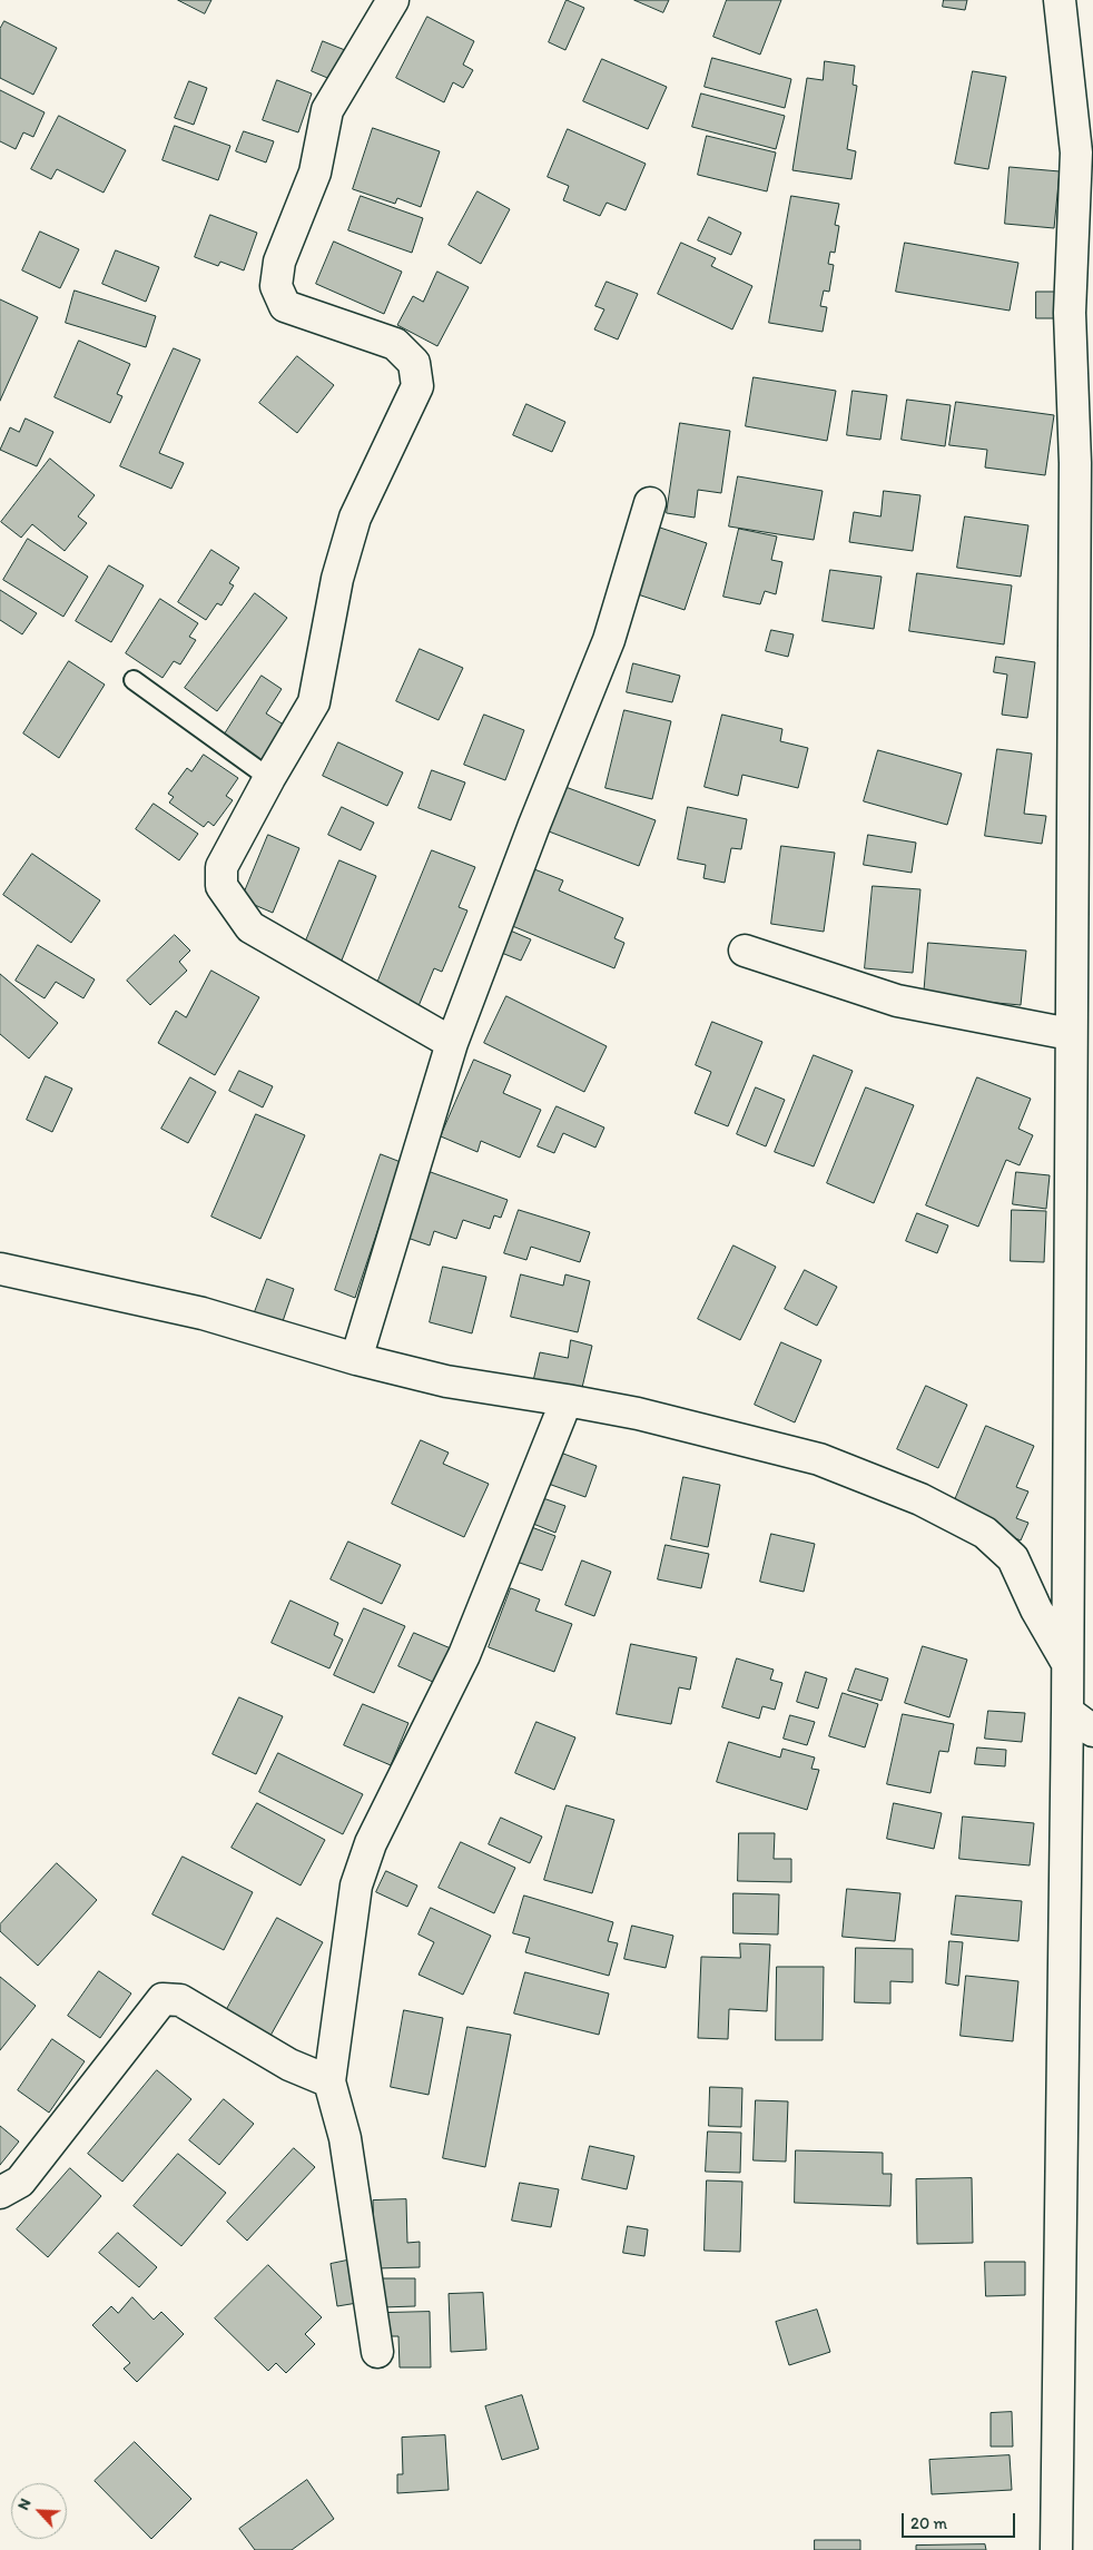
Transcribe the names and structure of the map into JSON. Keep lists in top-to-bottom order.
{
  "scale_bar": "20 m",
  "north": "top left"
}
